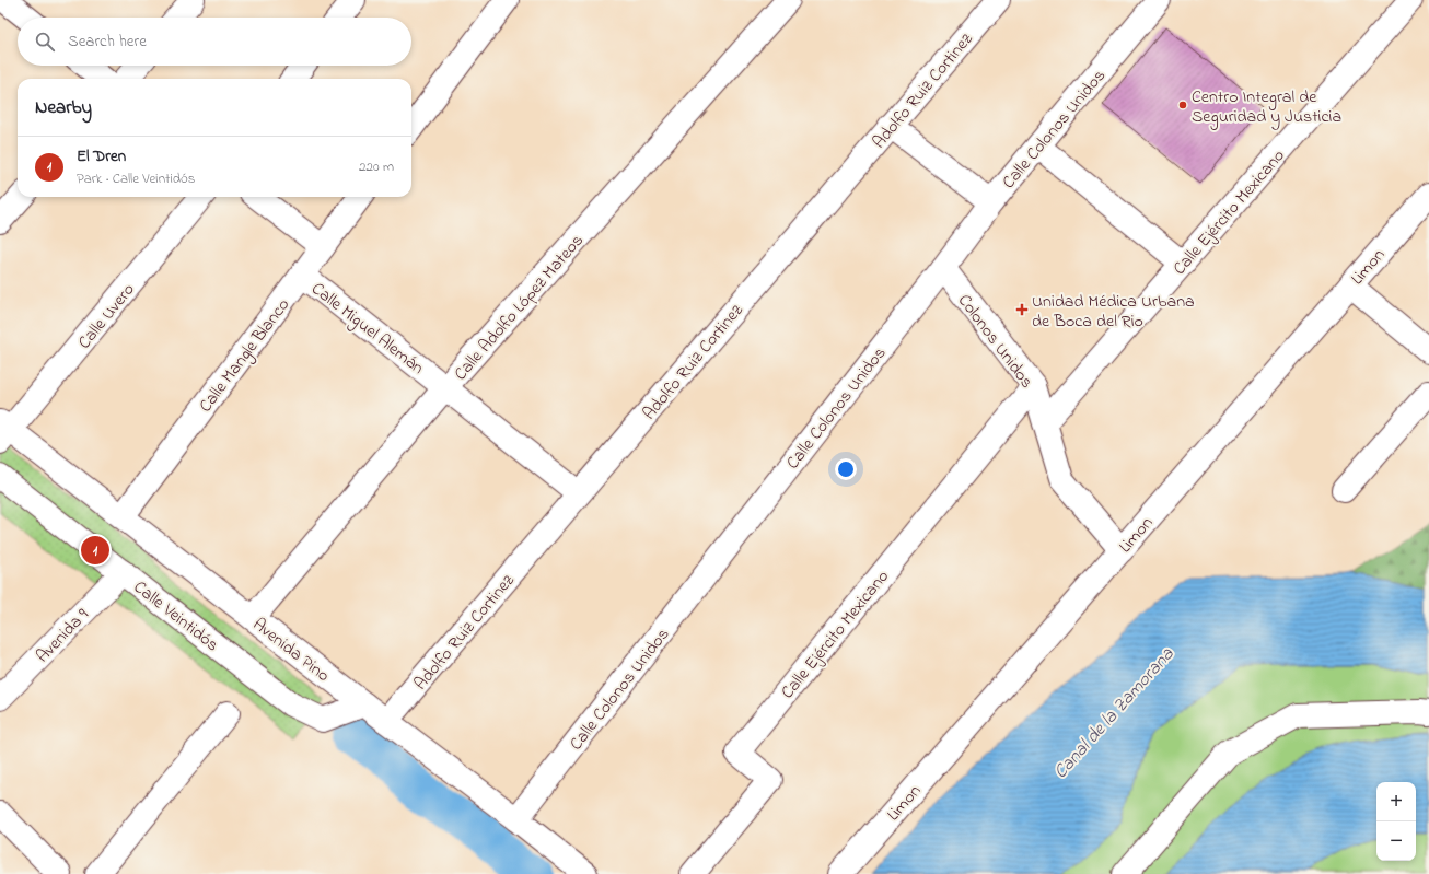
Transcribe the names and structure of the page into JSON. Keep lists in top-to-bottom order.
{
  "streets": {
    "street": [
      "Adolfo Ruiz Cortinez",
      "Calle Colonos Unidos",
      "Calle Ejército Mexicano",
      "Limon",
      "Calle Adolfo López Mateos",
      "Calle Uvero",
      "Calle Miguel Alemán",
      "Colonos Unidos",
      "Calle Mangle Blanco",
      "Calle Veintidós",
      "Avenida 9",
      "Avenida Pino"
    ]
  },
  "crossings": [
    ["Adolfo Ruiz Cortinez", "Calle Miguel Alemán"],
    ["Adolfo Ruiz Cortinez", "Avenida Pino"],
    ["Calle Colonos Unidos", "Colonos Unidos"],
    ["Calle Colonos Unidos", "Avenida Pino"],
    ["Calle Ejército Mexicano", "Colonos Unidos"],
    ["Limon", "Colonos Unidos"],
    ["Calle Adolfo López Mateos", "Calle Miguel Alemán"],
    ["Calle Adolfo López Mateos", "Avenida Pino"],
    ["Calle Uvero", "Avenida Pino"],
    ["Calle Miguel Alemán", "Calle Mangle Blanco"],
    ["Calle Mangle Blanco", "Avenida Pino"],
    ["Calle Veintidós", "Avenida 9"],
    ["Calle Veintidós", "Avenida Pino"]
  ],
  "water": ["Canal de la Zamorana"],
  "places": {
    "other": ["Centro Integral de Seguridad y Justicia"],
    "health": ["Unidad Médica Urbana de Boca del Rio"]
  },
  "page": {
    "search": "Search here",
    "heading": "Nearby",
    "list": [
      {
        "mark": "1",
        "name": "El Dren",
        "note": "Park · Calle Veintidós",
        "value": "220 m"
      }
    ],
    "pins": "1",
    "map_buttons": ["+", "−"]
  }
}
